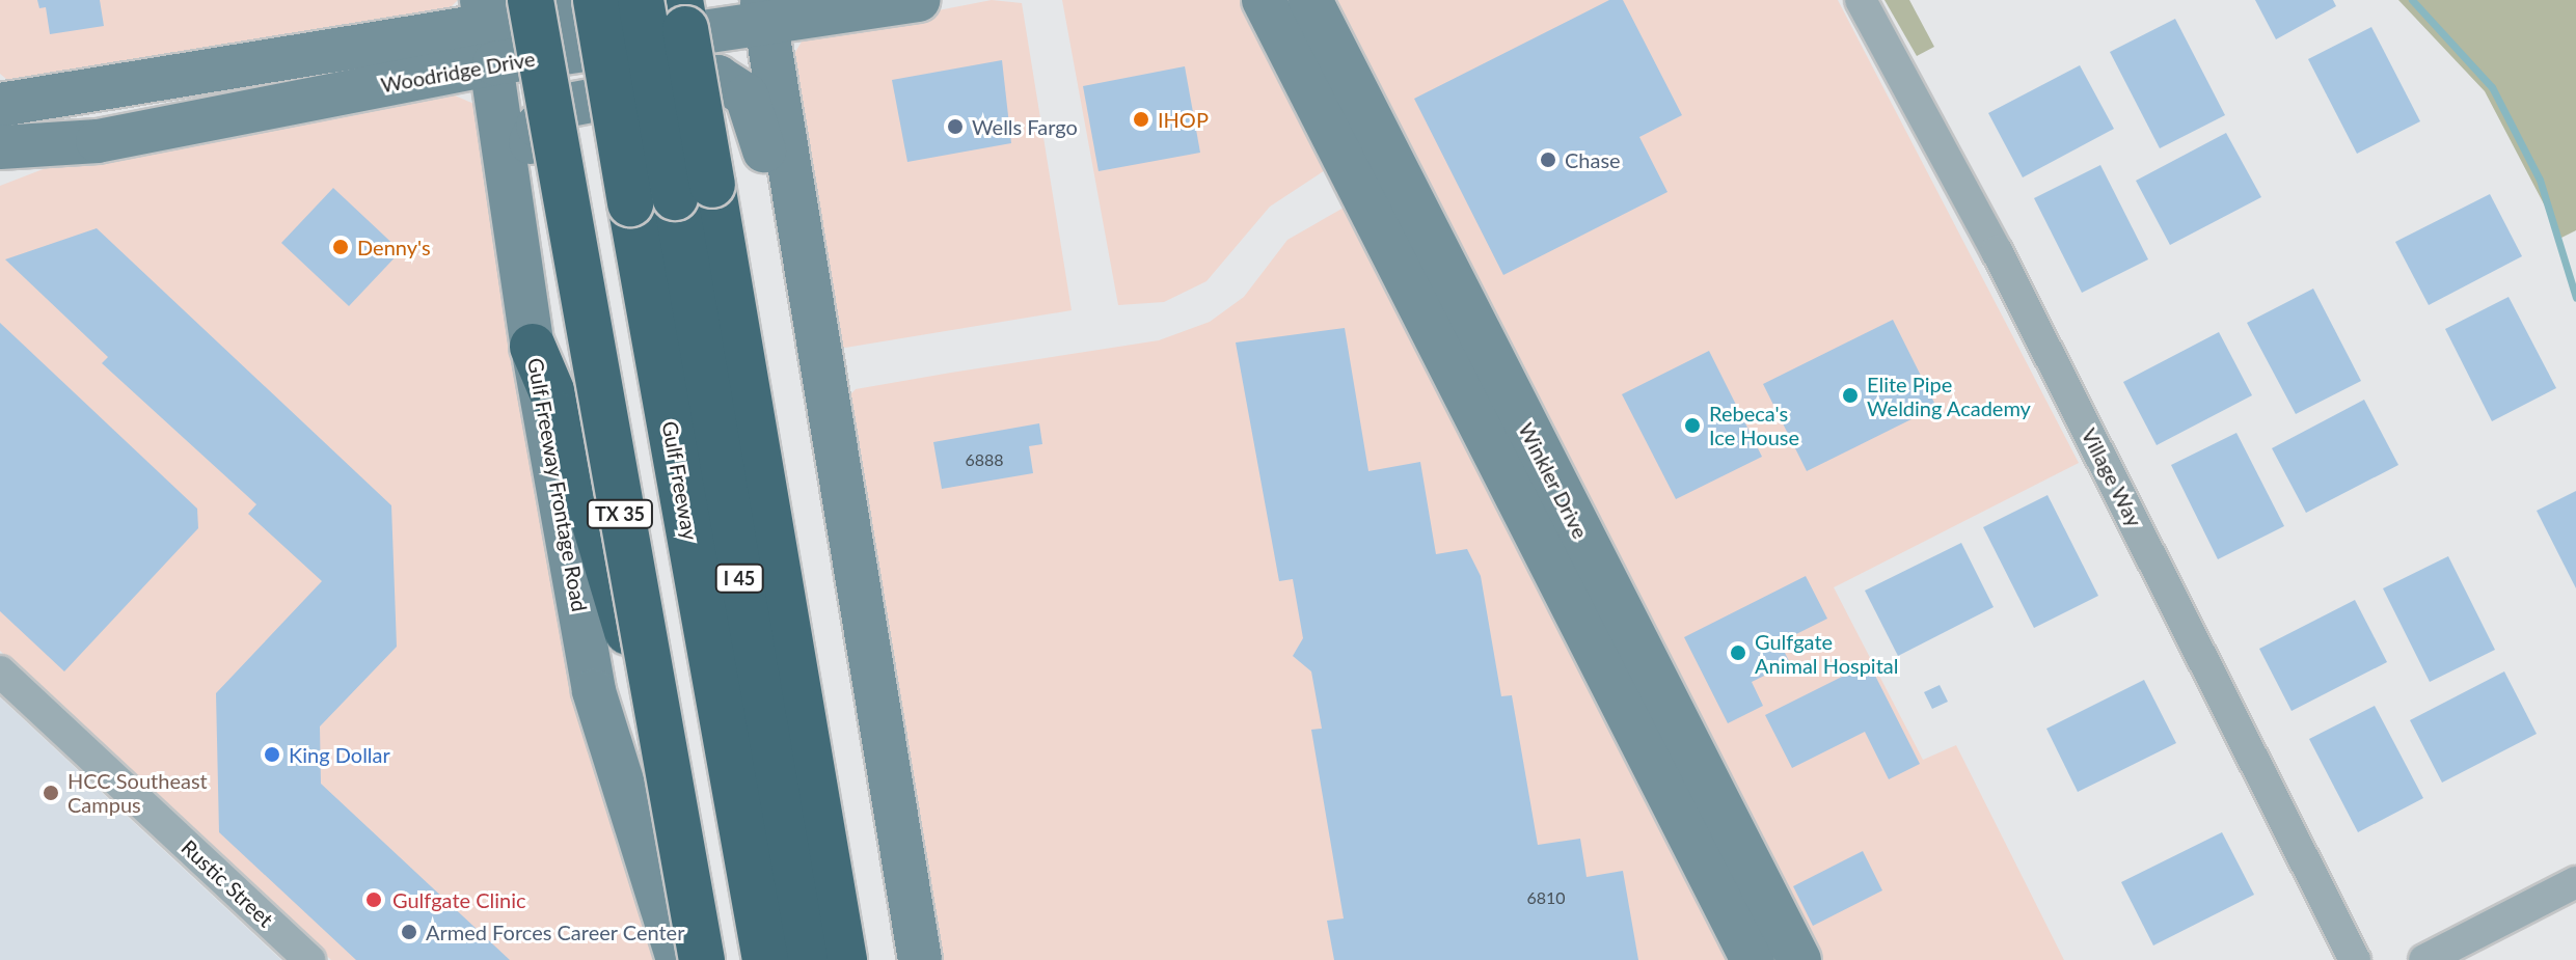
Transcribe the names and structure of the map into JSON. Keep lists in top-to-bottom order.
{
  "streets": {
    "highway": ["Gulf Freeway", "TX 35", "I 45"],
    "main road": ["Woodridge Drive", "Winkler Drive", "Gulf Freeway Frontage Road"],
    "street": ["Village Way", "Rustic Street"]
  },
  "crossings": [
    ["Woodridge Drive", "Gulf Freeway"],
    ["Woodridge Drive", "Gulf Freeway Frontage Road"]
  ],
  "places": [
    "IHOP",
    "Wells Fargo",
    "Chase",
    "Denny's",
    "Elite Pipe Welding Academy",
    "Rebeca's Ice House",
    "Gulfgate Animal Hospital",
    "King Dollar",
    "HCC Southeast Campus",
    "Gulfgate Clinic",
    "Armed Forces Career Center"
  ],
  "house_numbers": ["6888", "6810"]
}
